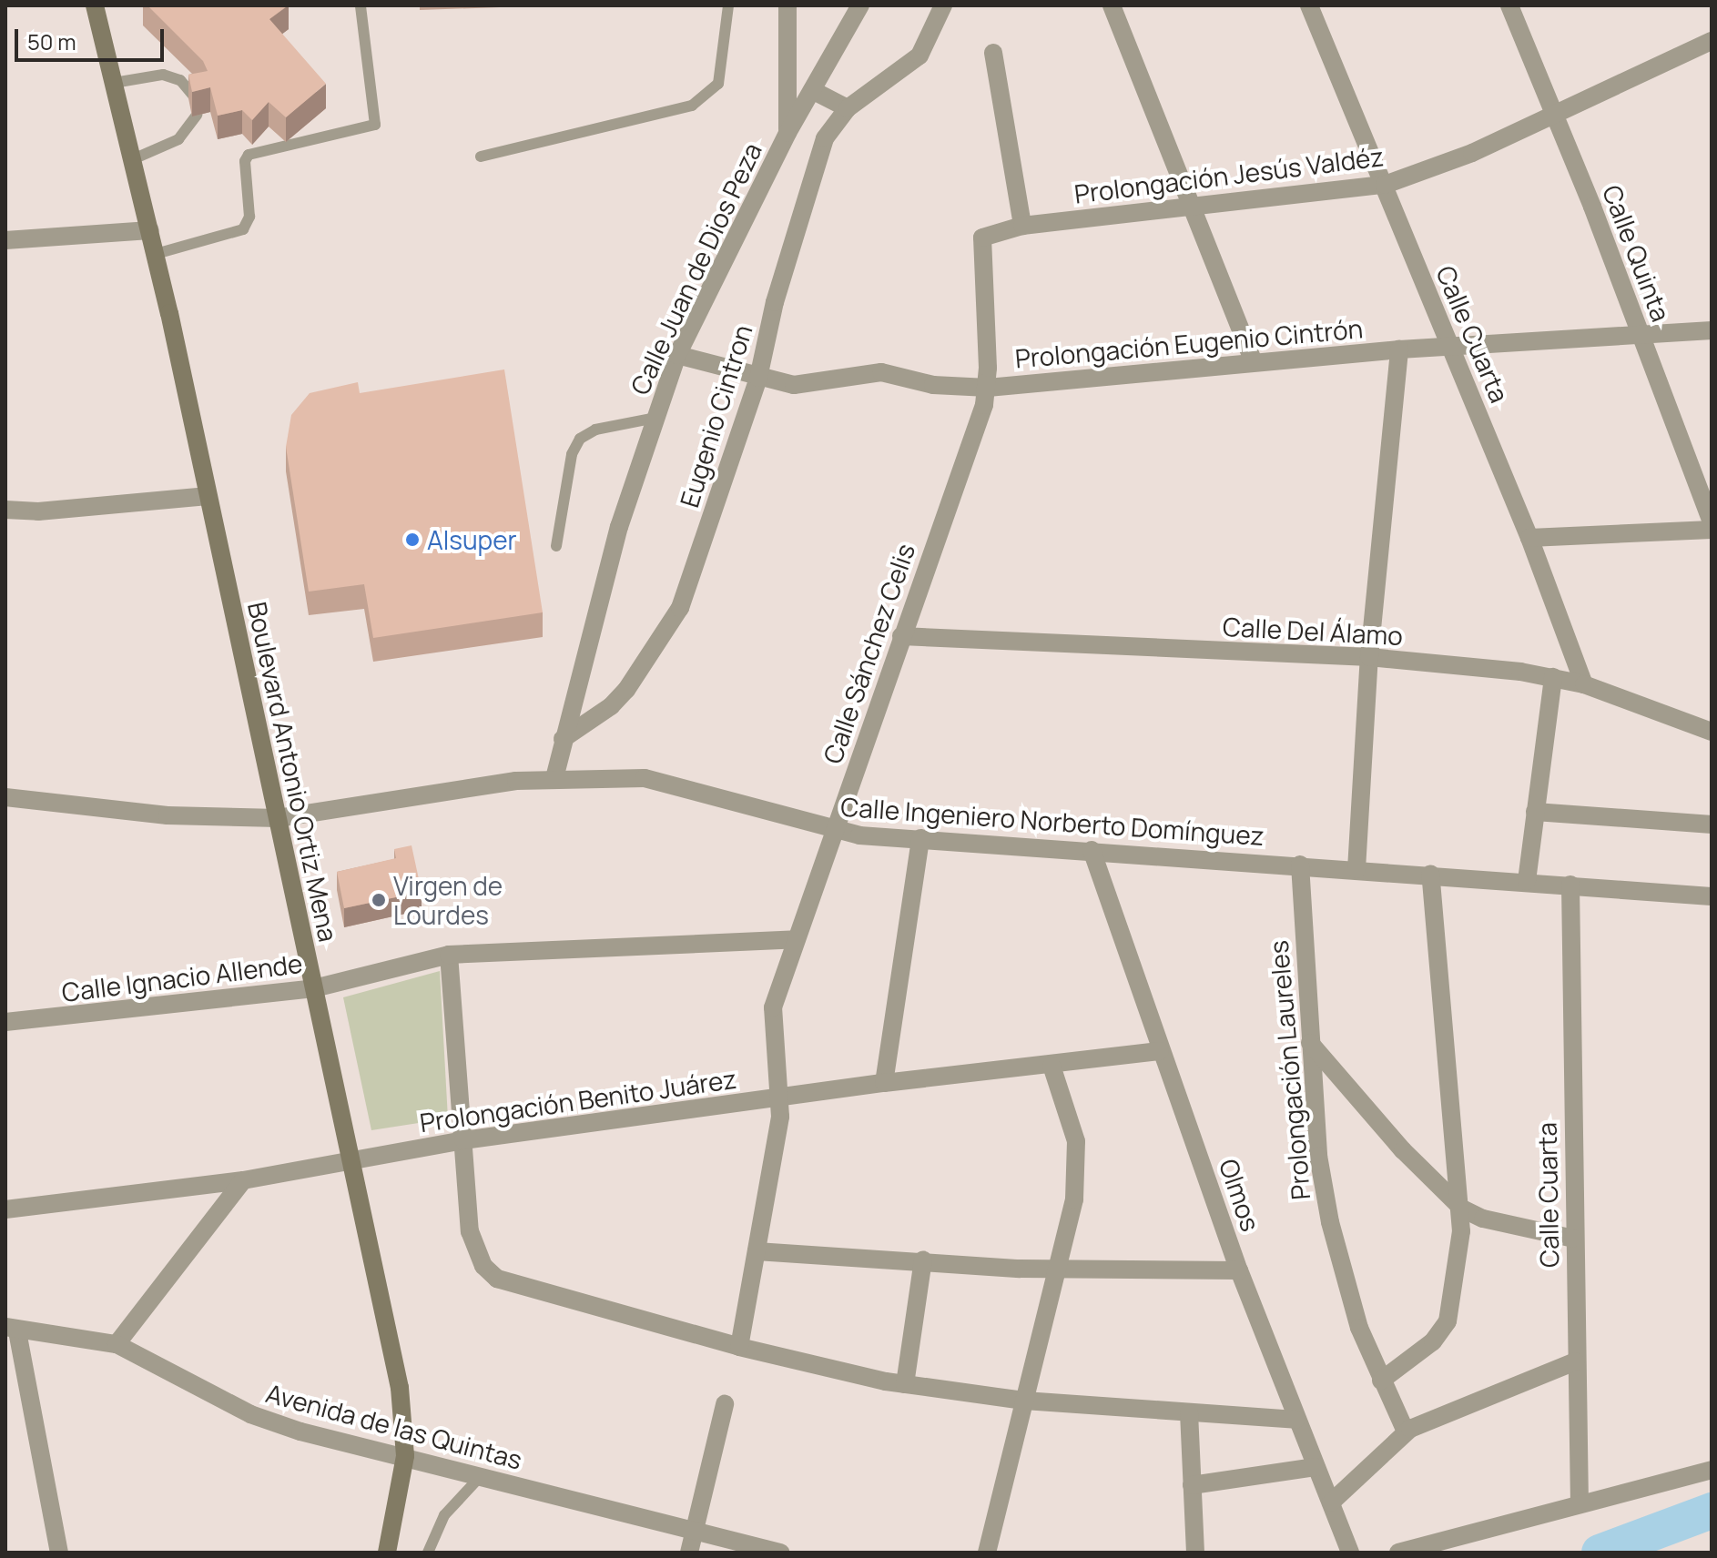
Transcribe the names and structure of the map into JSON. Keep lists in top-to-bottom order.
{
  "streets": {
    "main road": ["Boulevard Antonio Ortiz Mena"],
    "street": [
      "Prolongación Jesús Valdéz",
      "Calle Quinta",
      "Calle Juan de Dios Peza",
      "Calle Cuarta",
      "Prolongación Eugenio Cintrón",
      "Eugenio Cintron",
      "Calle Del Álamo",
      "Calle Sánchez Celis",
      "Calle Ingeniero Norberto Domínguez",
      "Calle Ignacio Allende",
      "Prolongación Laureles",
      "Prolongación Benito Juárez",
      "Olmos",
      "Avenida de las Quintas"
    ]
  },
  "crossings": [
    ["Prolongación Jesús Valdéz", "Calle Quinta"],
    ["Prolongación Jesús Valdéz", "Calle Cuarta"],
    ["Prolongación Jesús Valdéz", "Calle Sánchez Celis"],
    ["Calle Quinta", "Prolongación Eugenio Cintrón"],
    ["Calle Juan de Dios Peza", "Prolongación Eugenio Cintrón"],
    ["Calle Juan de Dios Peza", "Eugenio Cintron"],
    ["Calle Juan de Dios Peza", "Calle Ingeniero Norberto Domínguez"],
    ["Calle Cuarta", "Prolongación Eugenio Cintrón"],
    ["Calle Cuarta", "Calle Del Álamo"],
    ["Calle Cuarta", "Calle Ingeniero Norberto Domínguez"],
    ["Prolongación Eugenio Cintrón", "Eugenio Cintron"],
    ["Prolongación Eugenio Cintrón", "Calle Sánchez Celis"],
    ["Calle Del Álamo", "Calle Sánchez Celis"],
    ["Calle Sánchez Celis", "Calle Ingeniero Norberto Domínguez"],
    ["Calle Sánchez Celis", "Calle Ignacio Allende"],
    ["Calle Sánchez Celis", "Prolongación Benito Juárez"],
    ["Boulevard Antonio Ortiz Mena", "Calle Ingeniero Norberto Domínguez"],
    ["Boulevard Antonio Ortiz Mena", "Calle Ignacio Allende"],
    ["Boulevard Antonio Ortiz Mena", "Prolongación Benito Juárez"],
    ["Boulevard Antonio Ortiz Mena", "Avenida de las Quintas"],
    ["Calle Ingeniero Norberto Domínguez", "Prolongación Laureles"],
    ["Calle Ingeniero Norberto Domínguez", "Olmos"],
    ["Prolongación Benito Juárez", "Olmos"]
  ],
  "places": ["Alsuper", "Virgen de Lourdes"],
  "scale_bar": "50 m"
}
